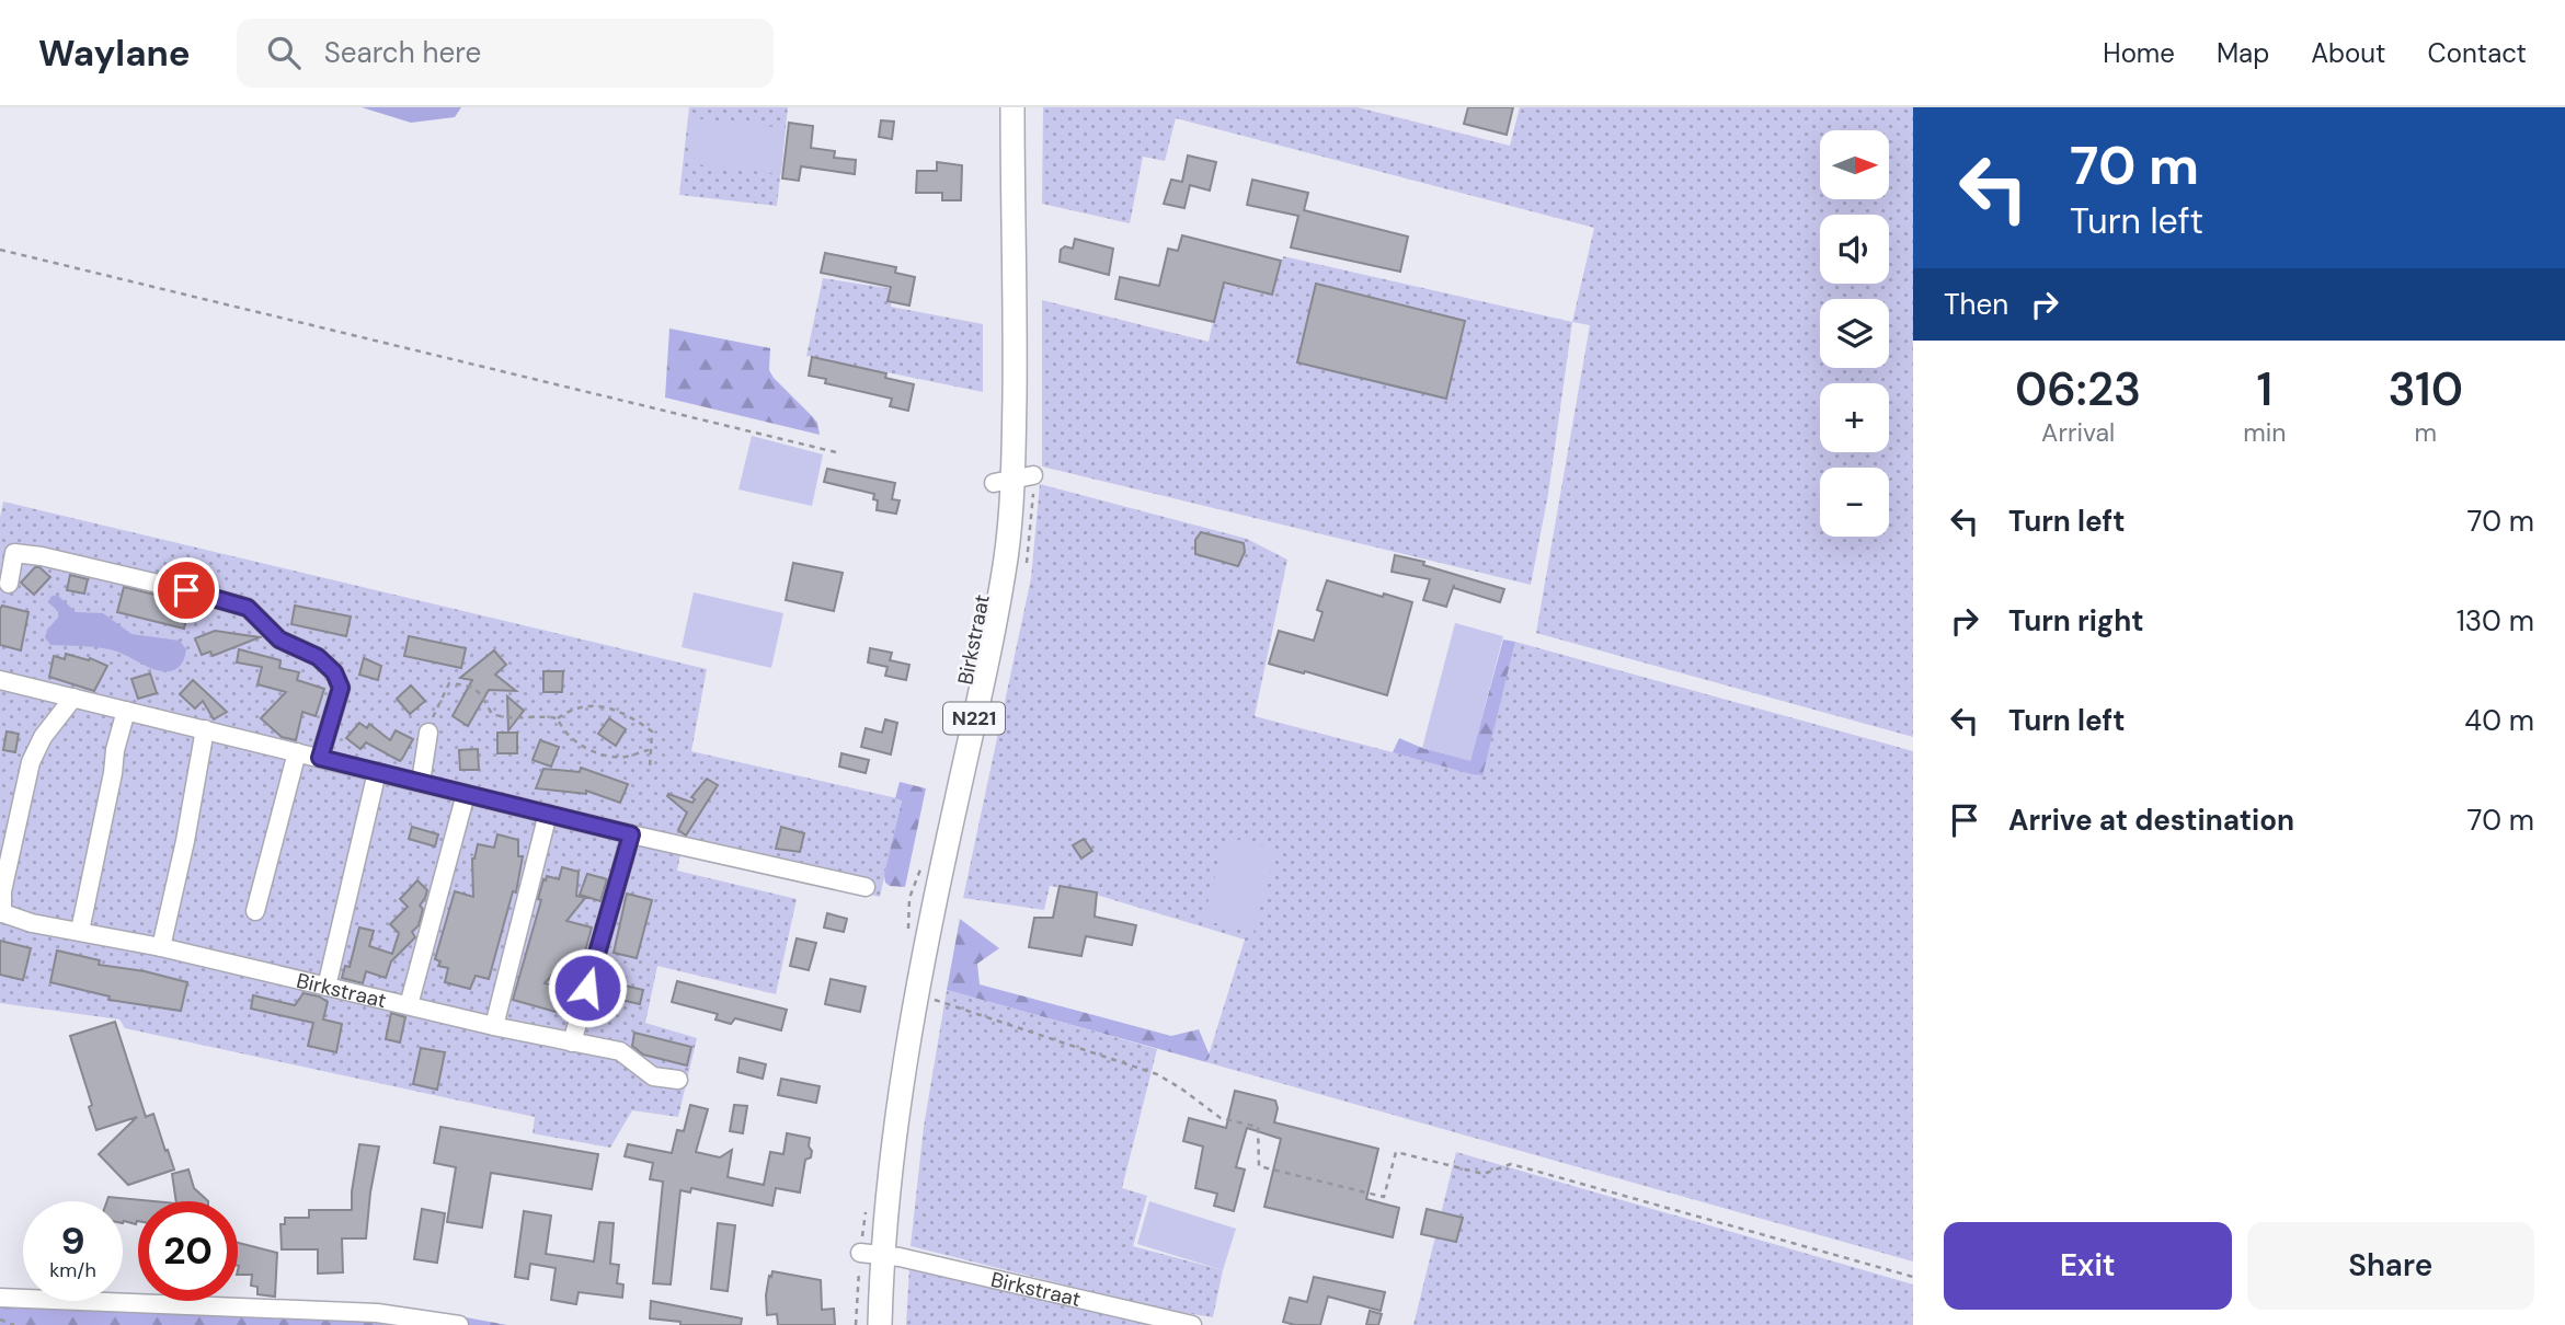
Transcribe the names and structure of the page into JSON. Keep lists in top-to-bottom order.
{
  "streets": {
    "main road": ["Birkstraat", "N221"]
  },
  "north": "right",
  "page": {
    "header": "Waylane",
    "search": "Search here",
    "nav": [
      "Home",
      "Map",
      "About",
      "Contact"
    ],
    "turn": ["70 m", "Turn left"],
    "map_buttons": ["+", "−"],
    "then": "Then",
    "eta": [
      "06:23",
      "Arrival",
      "1",
      "min",
      "310",
      "m"
    ],
    "list": [
      {
        "name": "Turn left",
        "value": "70 m"
      },
      {
        "name": "Turn right",
        "value": "130 m"
      },
      {
        "name": "Turn left",
        "value": "40 m"
      },
      {
        "name": "Arrive at destination",
        "value": "70 m"
      }
    ],
    "speed": "9 km/h",
    "limit": "20",
    "buttons": ["Exit", "Share"]
  }
}
